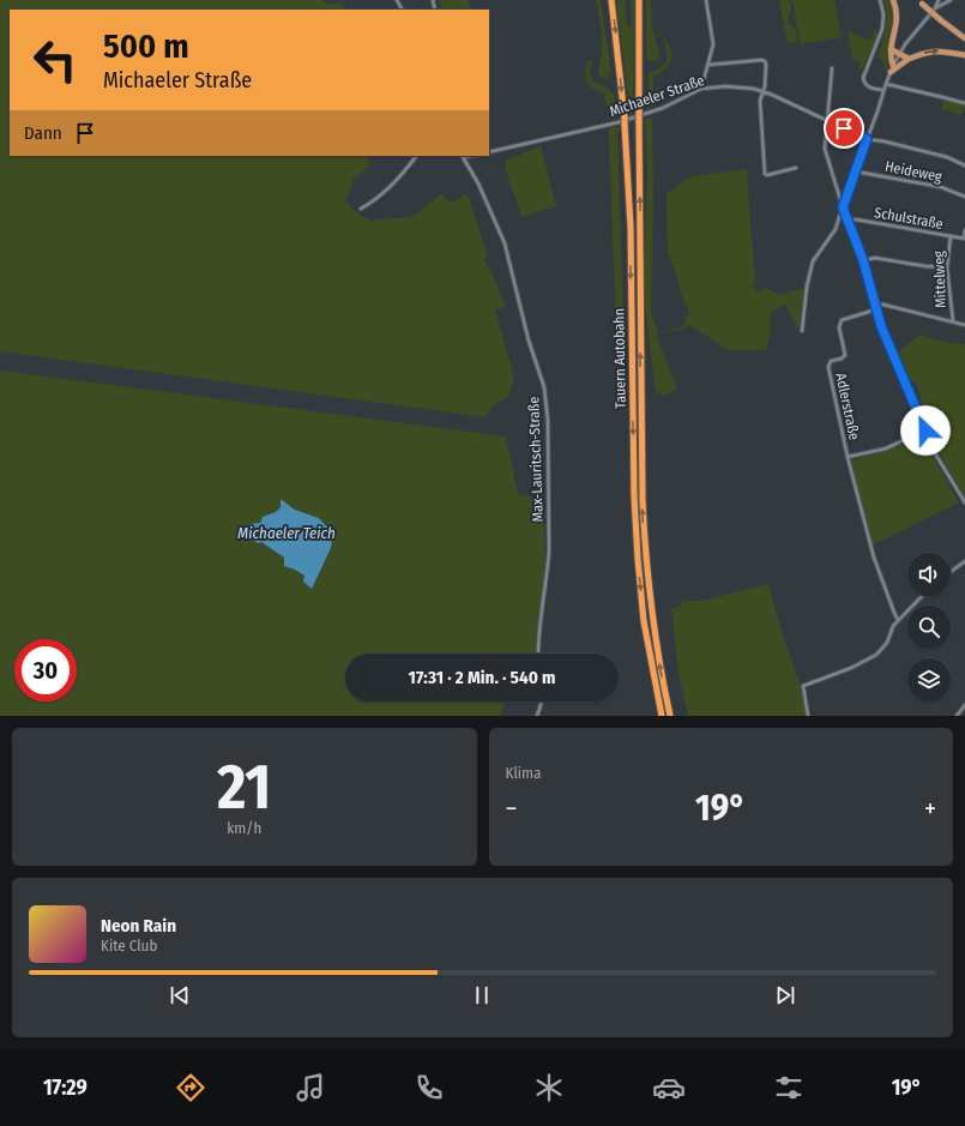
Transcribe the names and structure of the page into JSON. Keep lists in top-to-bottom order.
{
  "streets": {
    "highway": ["Tauern Autobahn"],
    "street": [
      "Michaeler Straße",
      "Heideweg",
      "Schulstraße",
      "Mittelweg",
      "Adlerstraße",
      "Max-Lauritsch-Straße"
    ]
  },
  "crossings": [
    ["Schulstraße", "Mittelweg"]
  ],
  "water": ["Michaeler Teich"],
  "page": {
    "turn": ["500 m", "Michaeler Straße"],
    "then": "Dann",
    "limit": "30",
    "trip": "17:31 · 2 Min. · 540 m",
    "tile": [
      ["21", "km/h"],
      "Klima"
    ],
    "heat": ["−", "19°", "+"],
    "song": ["Neon Rain", "Kite Club"],
    "tabs": ["17:29", "19°"]
  }
}
